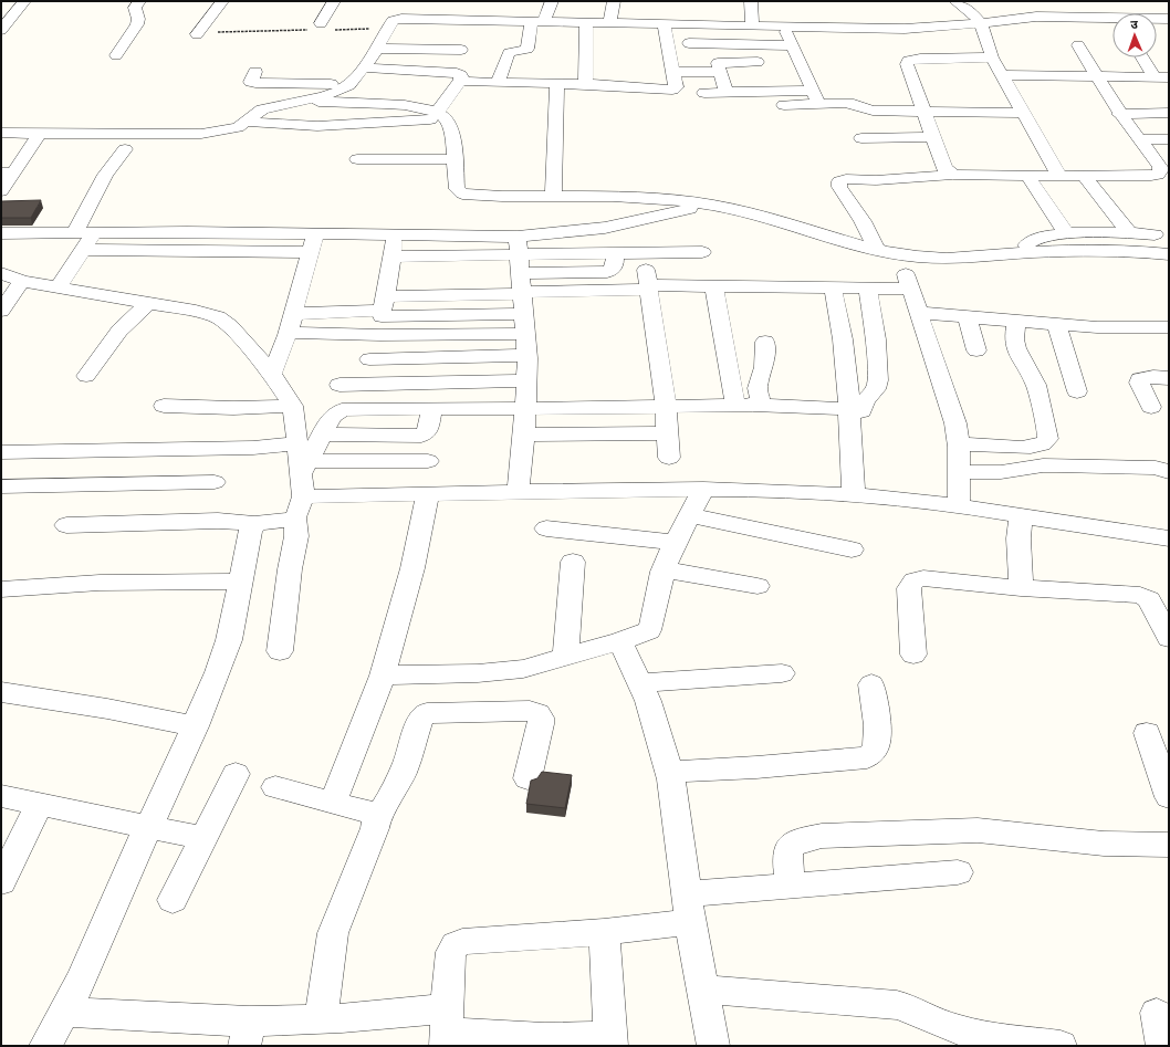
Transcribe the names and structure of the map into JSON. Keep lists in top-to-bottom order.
{
  "north": "top"
}
